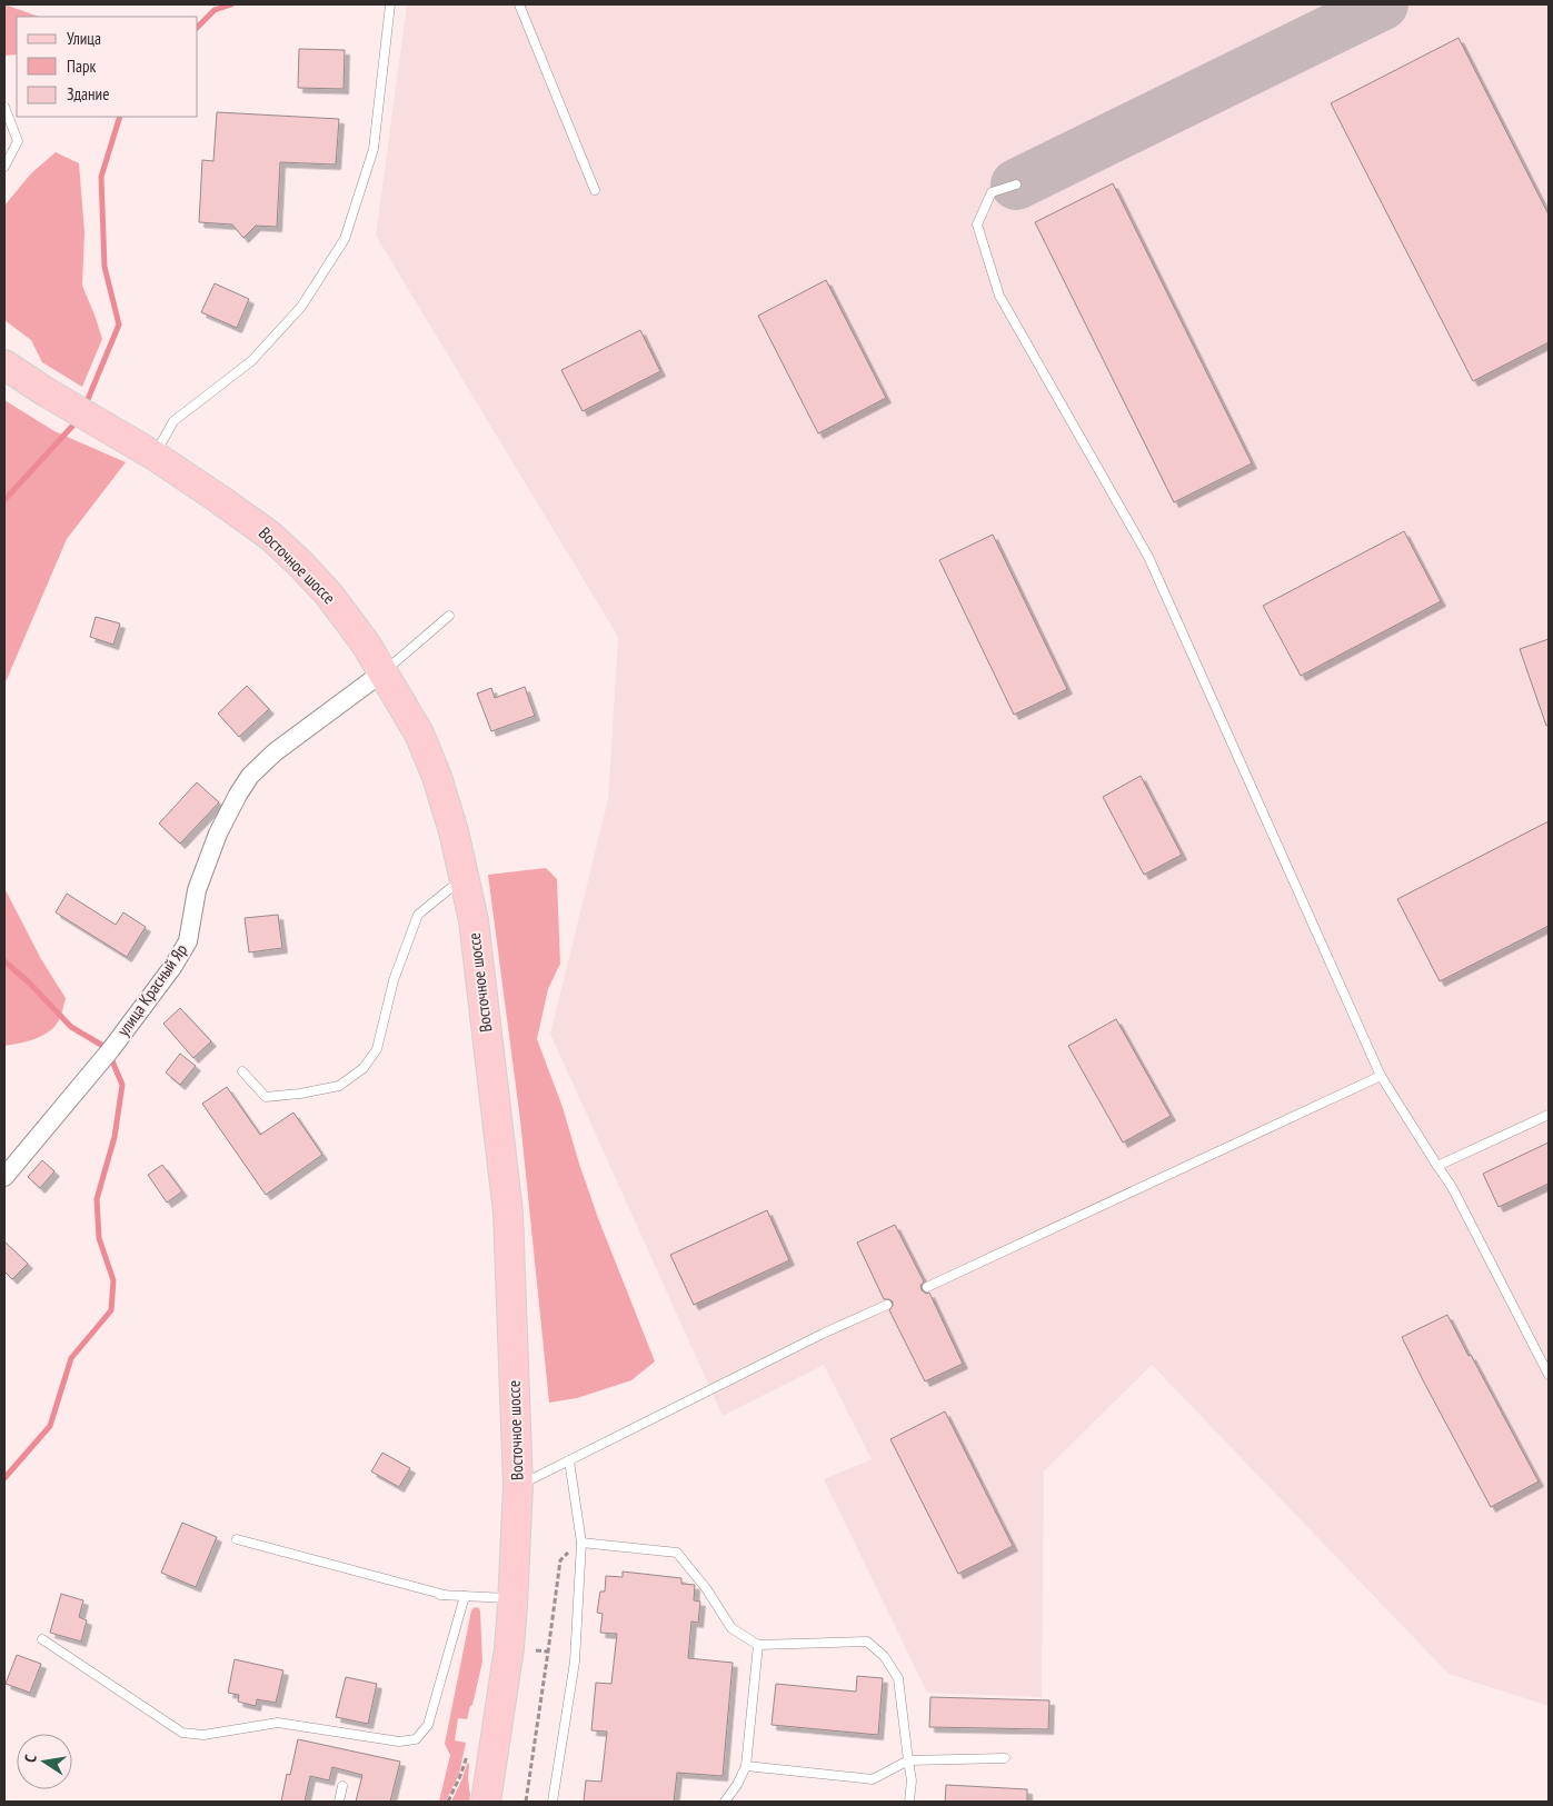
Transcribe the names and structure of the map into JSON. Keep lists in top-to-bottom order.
{
  "streets": {
    "main road": ["Восточное шоссе"],
    "street": ["улица Красный Яр"]
  },
  "crossings": [
    ["Восточное шоссе", "улица Красный Яр"]
  ],
  "legend": ["Улица", "Парк", "Здание"],
  "north": "left"
}
